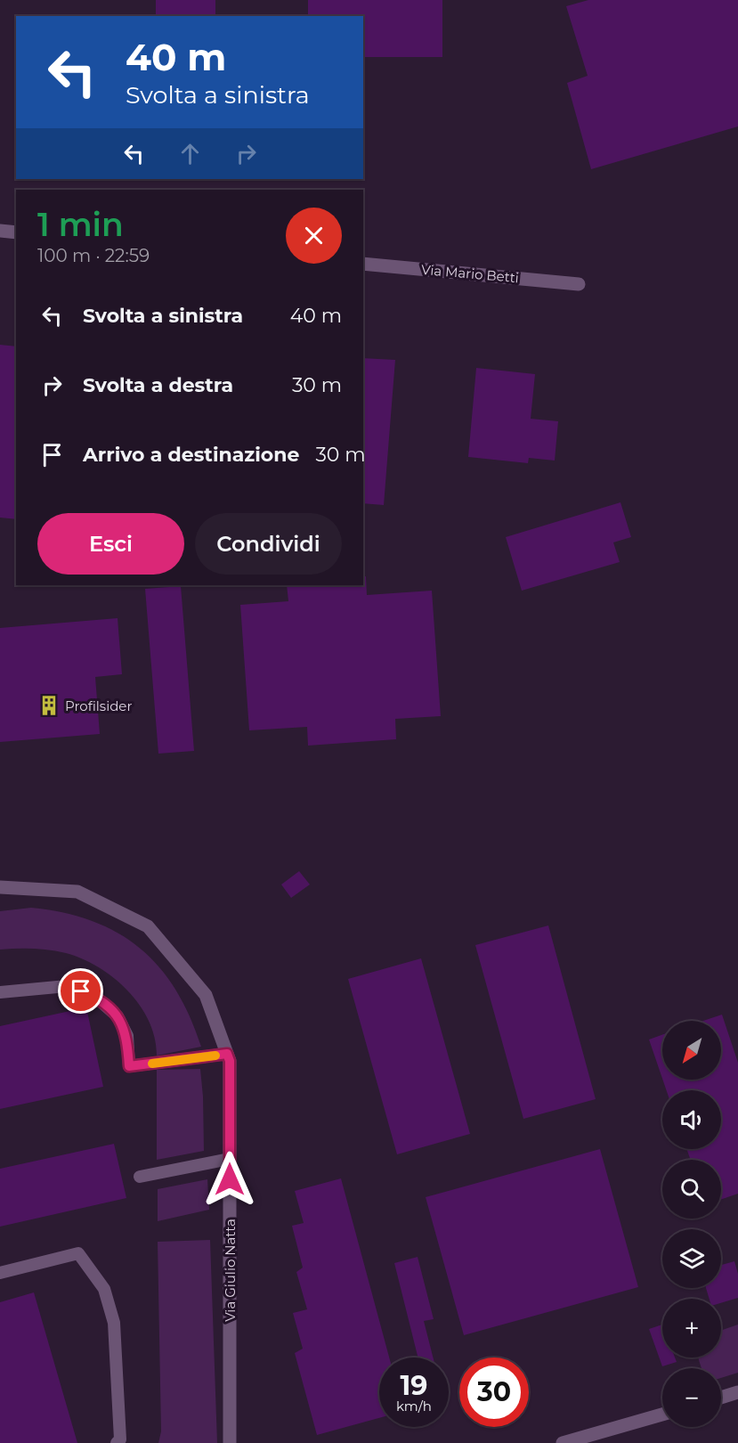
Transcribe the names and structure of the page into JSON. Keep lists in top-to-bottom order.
{
  "streets": {
    "street": ["Via Mario Betti", "Via Giulio Natta"]
  },
  "places": {
    "building": ["Profilsider"]
  },
  "north": "bottom left",
  "page": {
    "turn": ["40 m", "Svolta a sinistra"],
    "heading": ["1 min", "100 m · 22:59"],
    "list": [
      {
        "name": "Svolta a sinistra",
        "value": "40 m"
      },
      {
        "name": "Svolta a destra",
        "value": "30 m"
      },
      {
        "name": "Arrivo a destinazione",
        "value": "30 m"
      }
    ],
    "buttons": ["Esci", "Condividi"],
    "map_buttons": ["+", "−"],
    "speed": "19 km/h",
    "limit": "30"
  }
}
